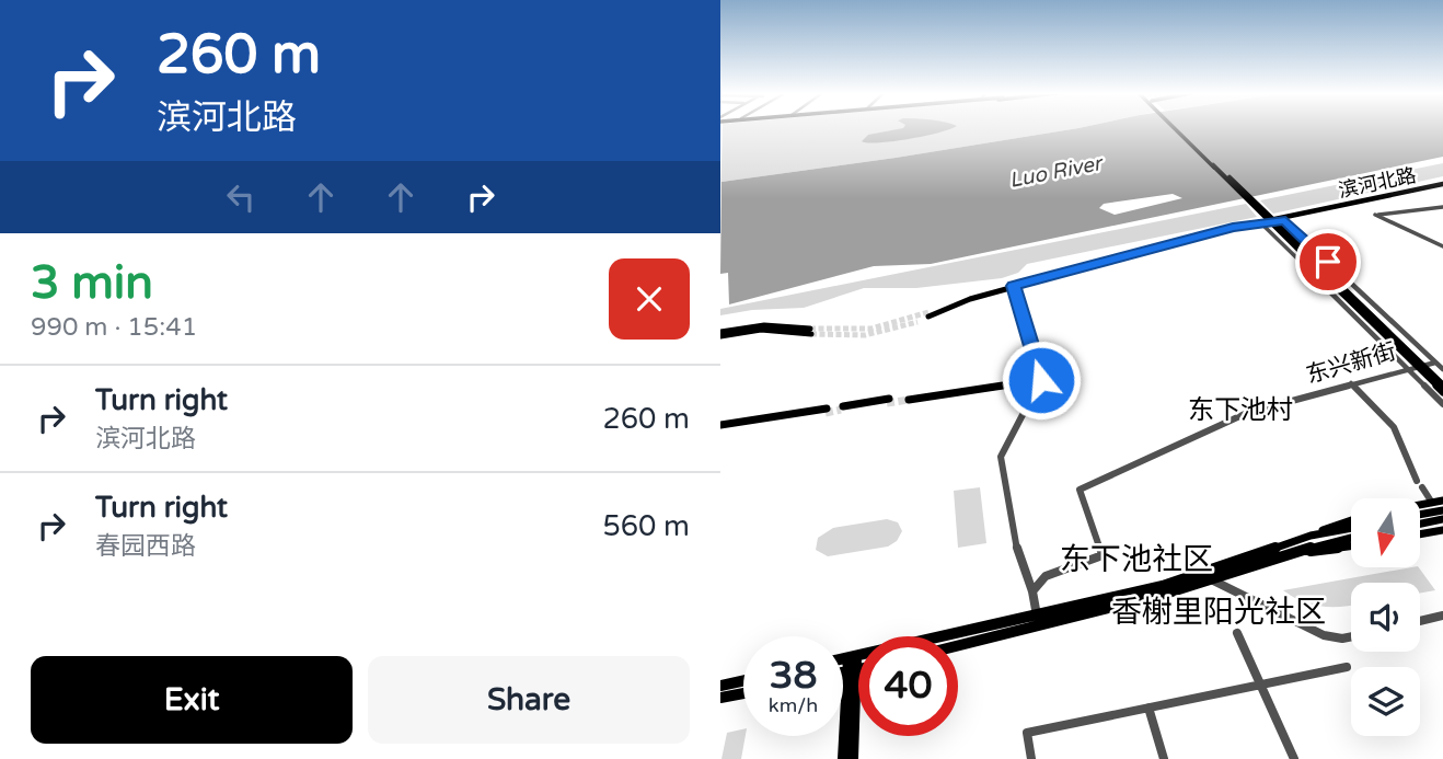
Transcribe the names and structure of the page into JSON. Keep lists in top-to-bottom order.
{
  "streets": {
    "main road": ["滨河北路"],
    "street": ["东兴新街"]
  },
  "districts": ["东下池村", "东下池社区", "香榭里阳光社区"],
  "water": ["Luo River"],
  "north": "bottom",
  "page": {
    "turn": ["260 m", "滨河北路"],
    "heading": ["3 min", "990 m · 15:41"],
    "list": [
      {
        "name": "Turn right",
        "note": "滨河北路",
        "value": "260 m"
      },
      {
        "name": "Turn right",
        "note": "春园西路",
        "value": "560 m"
      }
    ],
    "speed": "38 km/h",
    "limit": "40",
    "buttons": ["Exit", "Share"]
  }
}
